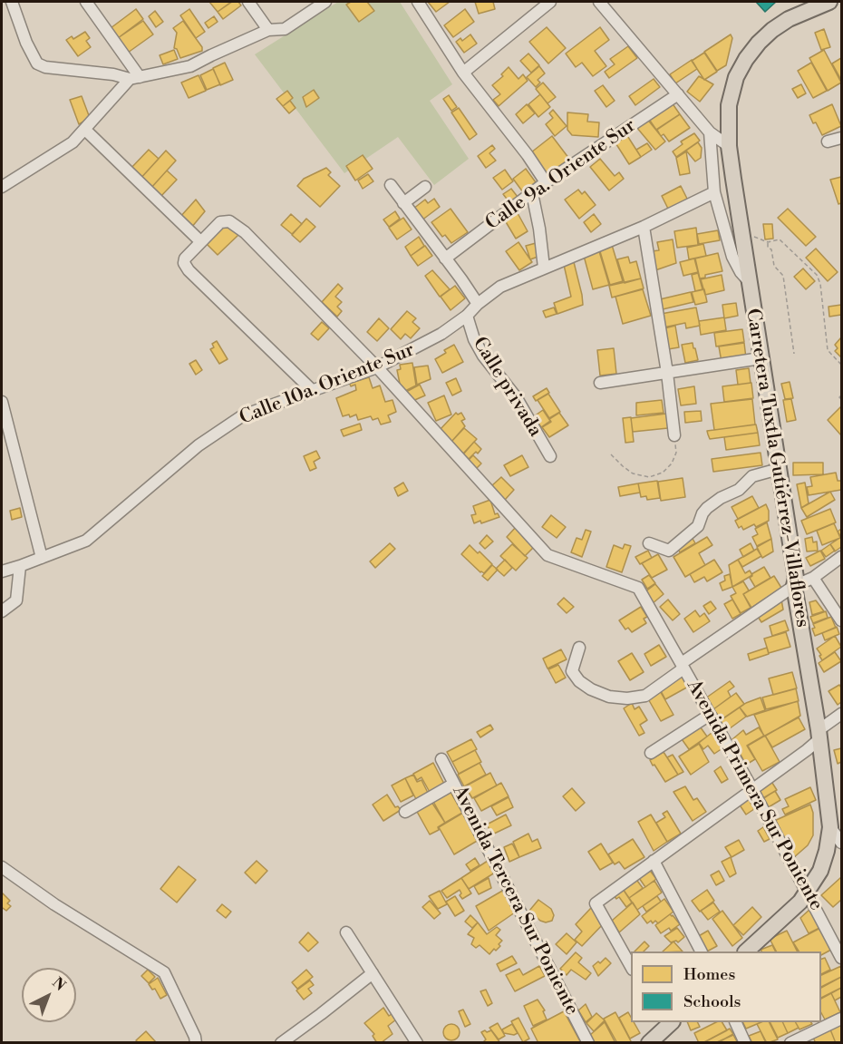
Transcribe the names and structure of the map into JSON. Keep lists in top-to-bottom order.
{
  "streets": {
    "main road": ["Carretera Tuxtla Gutiérrez-Villaflores"],
    "street": [
      "Calle 9a. Oriente Sur",
      "Calle 10a. Oriente Sur",
      "Calle privada",
      "Avenida Primera Sur Poniente",
      "Avenida Tercera Sur Poniente"
    ]
  },
  "crossings": [
    ["Calle 10a. Oriente Sur", "Calle privada"],
    ["Calle 10a. Oriente Sur", "Avenida Primera Sur Poniente"],
    ["Carretera Tuxtla Gutiérrez-Villaflores", "Avenida Primera Sur Poniente"]
  ],
  "legend": ["Homes", "Schools"],
  "north": "top right"
}
